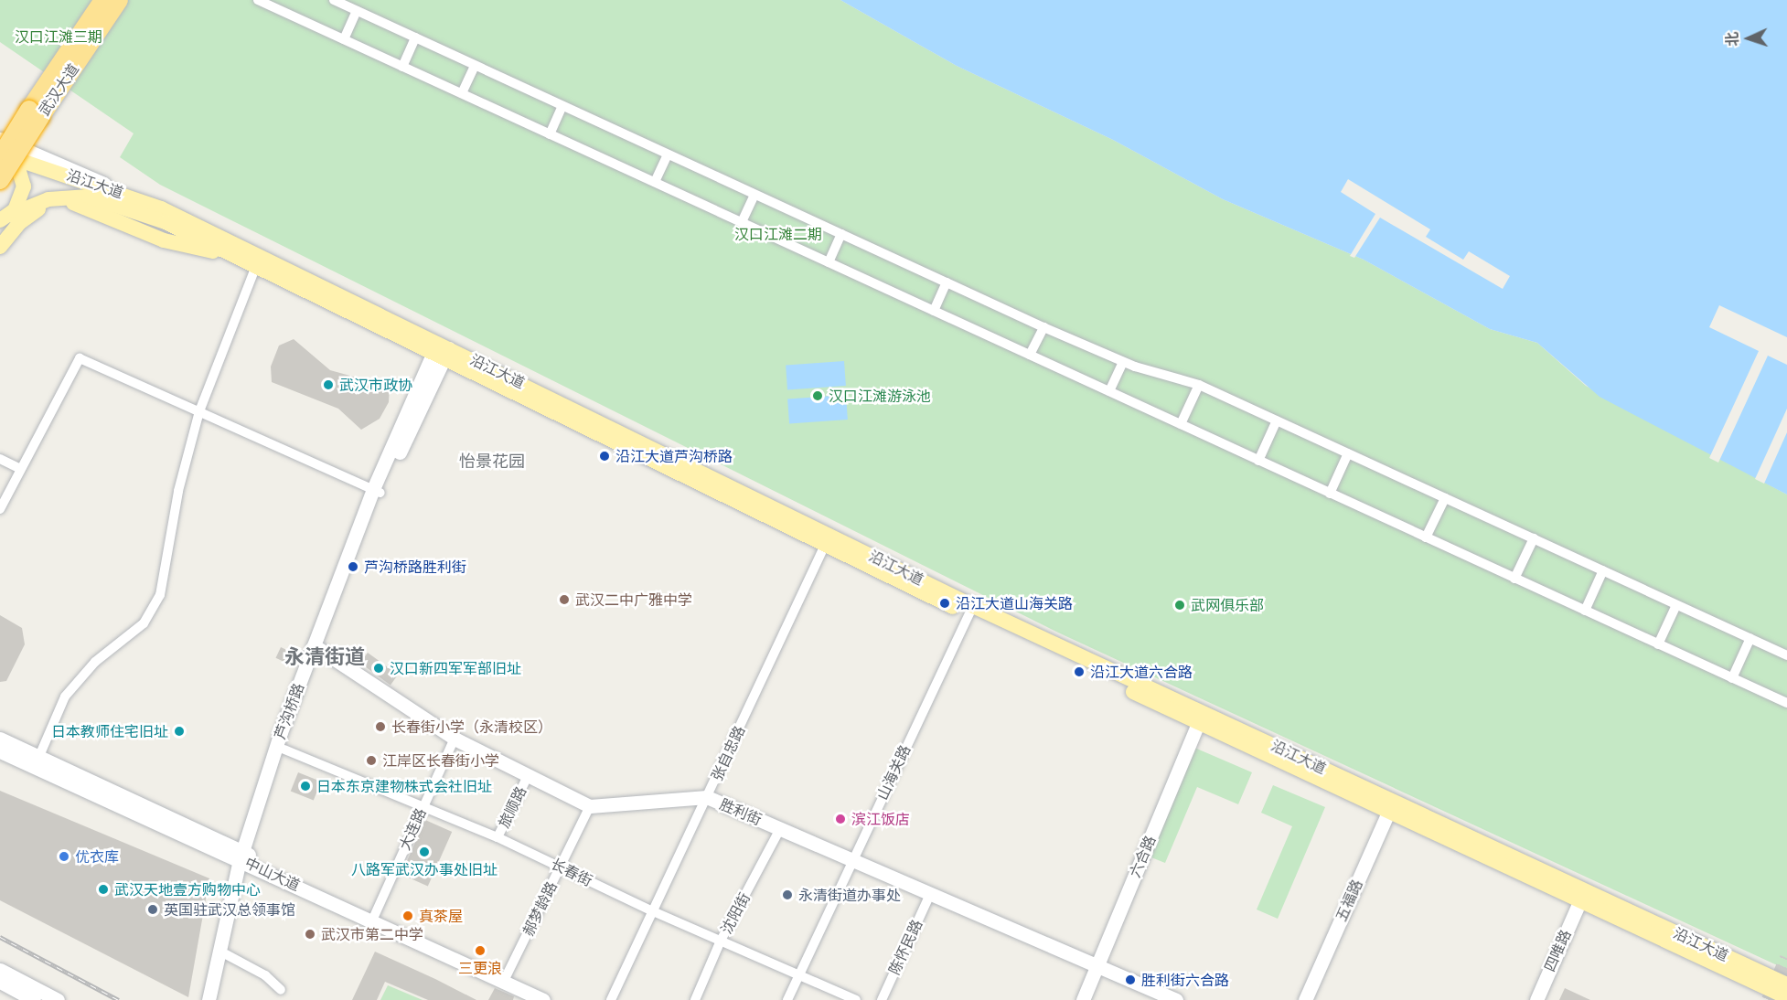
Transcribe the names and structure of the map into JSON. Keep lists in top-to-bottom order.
{
  "streets": {
    "highway": ["武汉大道"],
    "main road": [
      "沿江大道",
      "芦沟桥路",
      "胜利街",
      "六合路",
      "中山大道",
      "五福路",
      "四唯路"
    ],
    "street": [
      "张自忠路",
      "山海关路",
      "旅顺路",
      "大连路",
      "长春街",
      "郝梦龄路",
      "沈阳街",
      "陈怀民路"
    ]
  },
  "crossings": [
    ["武汉大道", "沿江大道"],
    ["沿江大道", "芦沟桥路"],
    ["沿江大道", "张自忠路"],
    ["沿江大道", "山海关路"],
    ["沿江大道", "六合路"],
    ["沿江大道", "五福路"],
    ["沿江大道", "四唯路"],
    ["芦沟桥路", "长春街"],
    ["芦沟桥路", "中山大道"],
    ["张自忠路", "胜利街"],
    ["张自忠路", "长春街"],
    ["山海关路", "胜利街"],
    ["山海关路", "长春街"],
    ["旅顺路", "长春街"],
    ["胜利街", "六合路"],
    ["胜利街", "郝梦龄路"],
    ["胜利街", "沈阳街"],
    ["胜利街", "陈怀民路"],
    ["大连路", "长春街"],
    ["大连路", "中山大道"],
    ["长春街", "郝梦龄路"],
    ["长春街", "沈阳街"],
    ["中山大道", "郝梦龄路"]
  ],
  "districts": ["怡景花园", "永清街道"],
  "parks": ["汉口江滩三期", "汉口江滩二期"],
  "places": [
    "武汉市政协",
    "汉口江滩游泳池",
    "沿江大道芦沟桥路",
    "芦沟桥路胜利街",
    "武汉二中广雅中学",
    "沿江大道山海关路",
    "武网俱乐部",
    "汉口新四军军部旧址",
    "沿江大道六合路",
    "长春街小学（永清校区）",
    "日本教师住宅旧址",
    "江岸区长春街小学",
    "日本东京建物株式会社旧址",
    "滨江饭店",
    "八路军武汉办事处旧址",
    "优衣库",
    "武汉天地壹方购物中心",
    "永清街道办事处",
    "英国驻武汉总领事馆",
    "真茶屋",
    "武汉市第二中学",
    "三更浪",
    "胜利街六合路"
  ],
  "north": "left"
}
